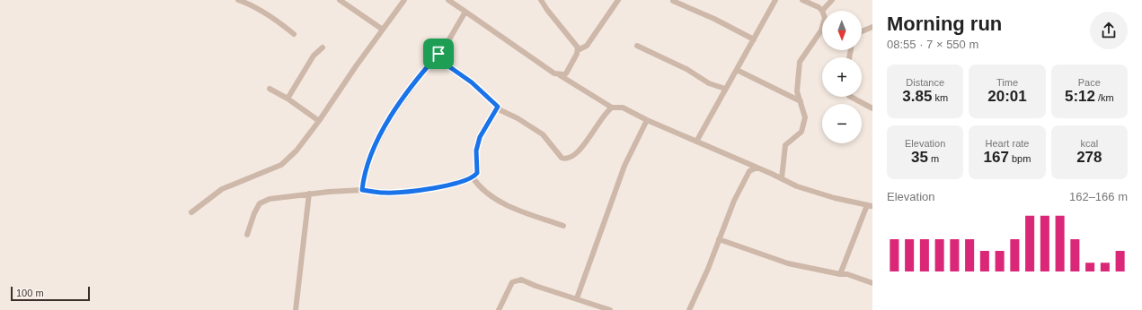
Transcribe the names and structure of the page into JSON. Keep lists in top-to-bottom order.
{
  "scale_bar": "100 m",
  "north": "bottom",
  "page": {
    "heading": ["Morning run", "08:55 · 7 × 550 m"],
    "map_buttons": ["+", "−"],
    "stats": [
      ["Distance", "3.85 km"],
      ["Time", "20:01"],
      ["Pace", "5:12 /km"],
      ["Elevation", "35 m"],
      ["Heart rate", "167 bpm"],
      ["kcal", "278"]
    ],
    "chart": ["Elevation", "162–166 m"],
    "scale": "100 m"
  }
}
